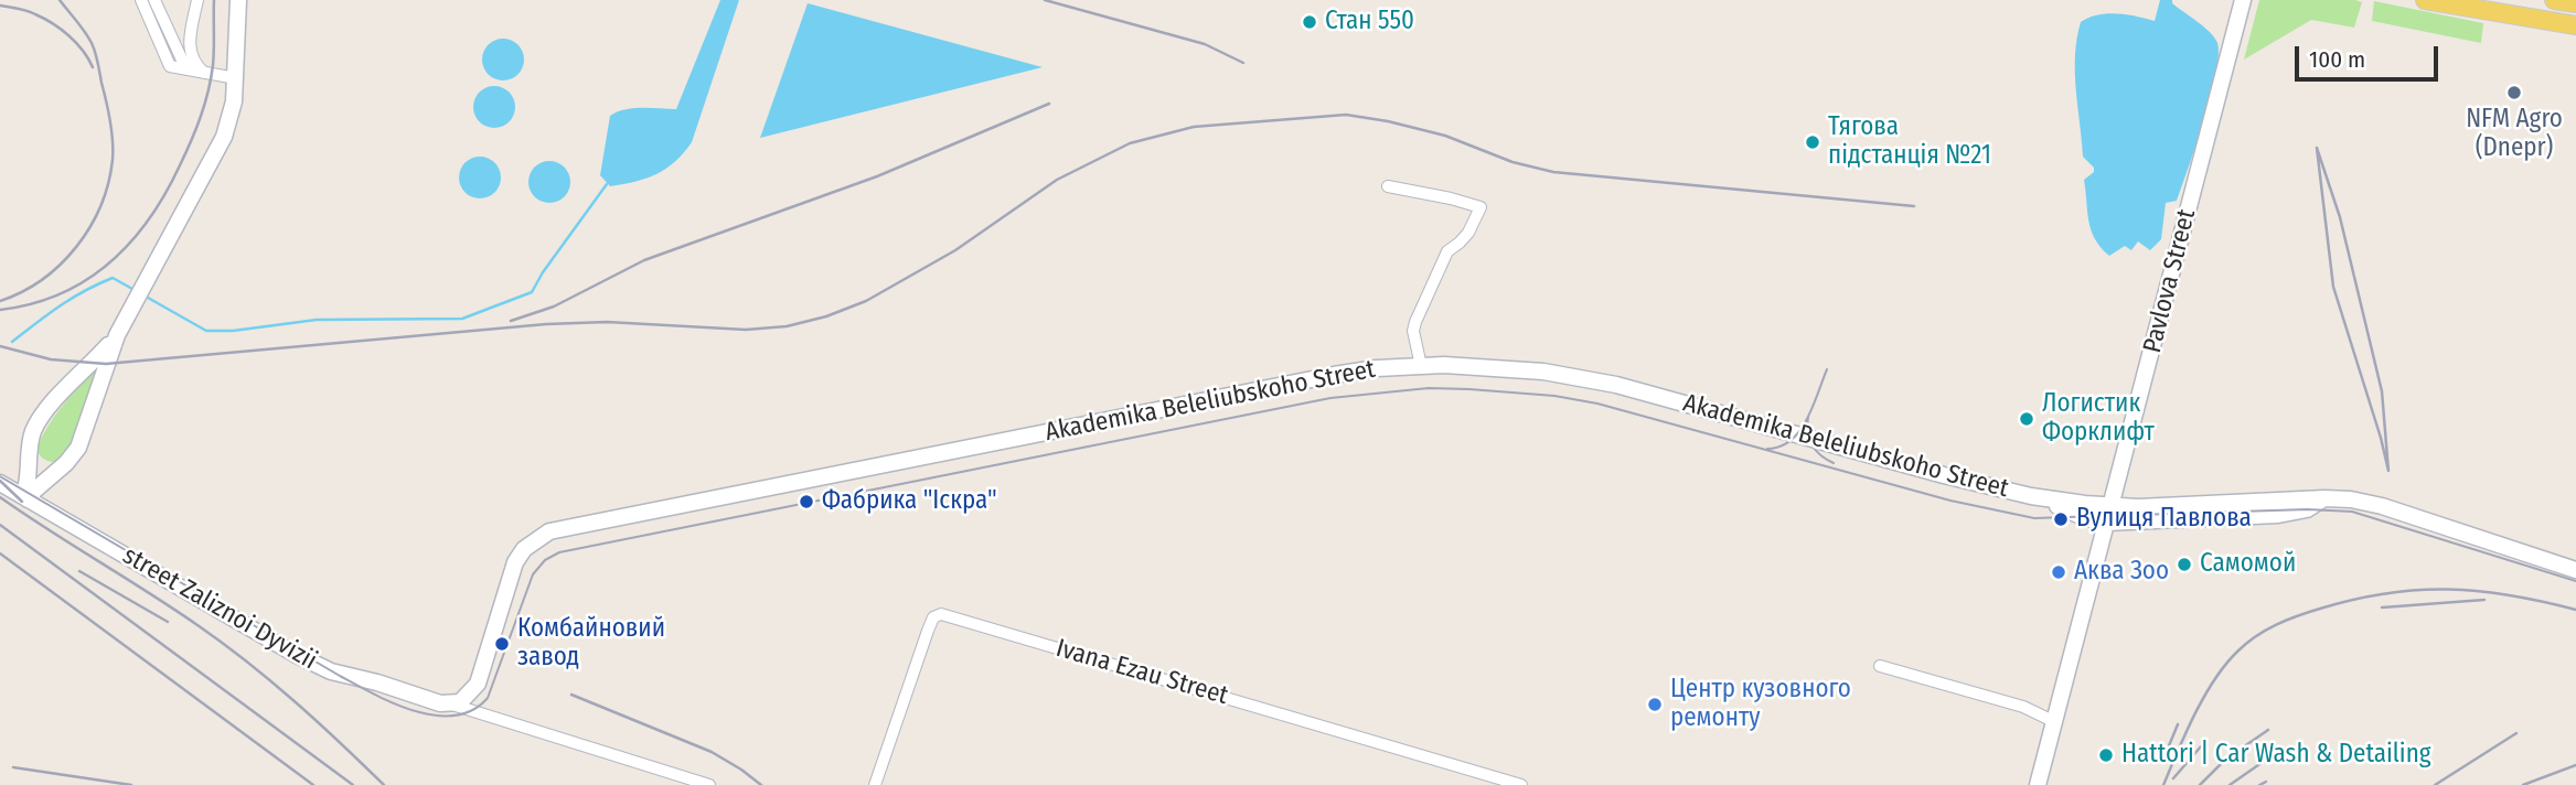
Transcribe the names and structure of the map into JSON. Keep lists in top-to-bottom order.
{
  "streets": {
    "street": [
      "Pavlova Street",
      "Akademika Beleliubskoho Street",
      "street Zaliznoi Dyvizii",
      "Ivana Ezau Street"
    ]
  },
  "crossings": [
    ["Pavlova Street", "Akademika Beleliubskoho Street"],
    ["Akademika Beleliubskoho Street", "street Zaliznoi Dyvizii"]
  ],
  "places": [
    "Стан 550",
    "NFM Agro (Dnepr)",
    "Тягова пiдстанцiя №21",
    "Логистик Форклифт",
    "Фабрика \"Іскра\"",
    "Вулиця Павлова",
    "Самомой",
    "Аква Зоо",
    "Комбайновий завод",
    "Центр кузовного ремонту",
    "Hattori | Car Wash & Detailing"
  ],
  "scale_bar": "100 m"
}
